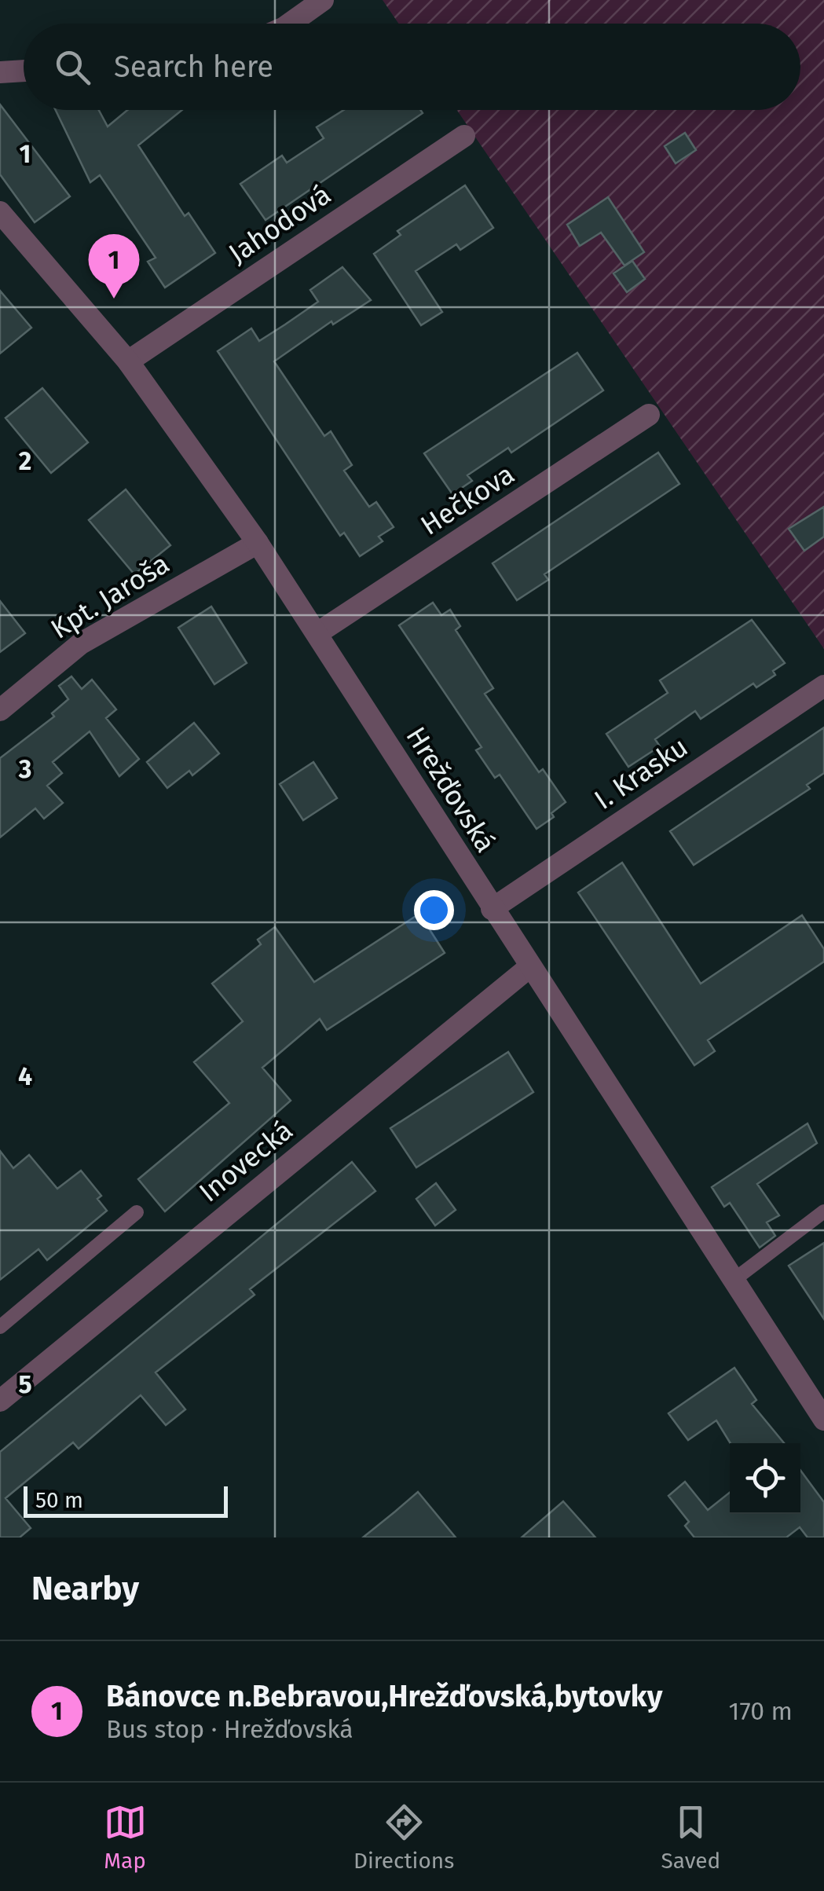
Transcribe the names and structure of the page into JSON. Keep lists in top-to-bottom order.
{
  "streets": {
    "street": [
      "Jahodová",
      "Hečkova",
      "Kpt. Jaroša",
      "I. Krasku",
      "Hrežďovská",
      "Inovecká"
    ]
  },
  "crossings": [
    ["Jahodová", "Hrežďovská"],
    ["Hečkova", "Hrežďovská"],
    ["Kpt. Jaroša", "Hrežďovská"],
    ["I. Krasku", "Hrežďovská"],
    ["Hrežďovská", "Inovecká"]
  ],
  "scale_bar": "50 m",
  "page": {
    "search": "Search here",
    "pins": "1",
    "scale": "50 m",
    "heading": "Nearby",
    "list": [
      {
        "mark": "1",
        "name": "Bánovce n.Bebravou,Hrežďovská,bytovky",
        "note": "Bus stop · Hrežďovská",
        "value": "170 m"
      }
    ],
    "nav": ["Map", "Directions", "Saved"]
  },
  "grid": {
    "rows": [
      "1",
      "2",
      "3",
      "4",
      "5"
    ]
  }
}
